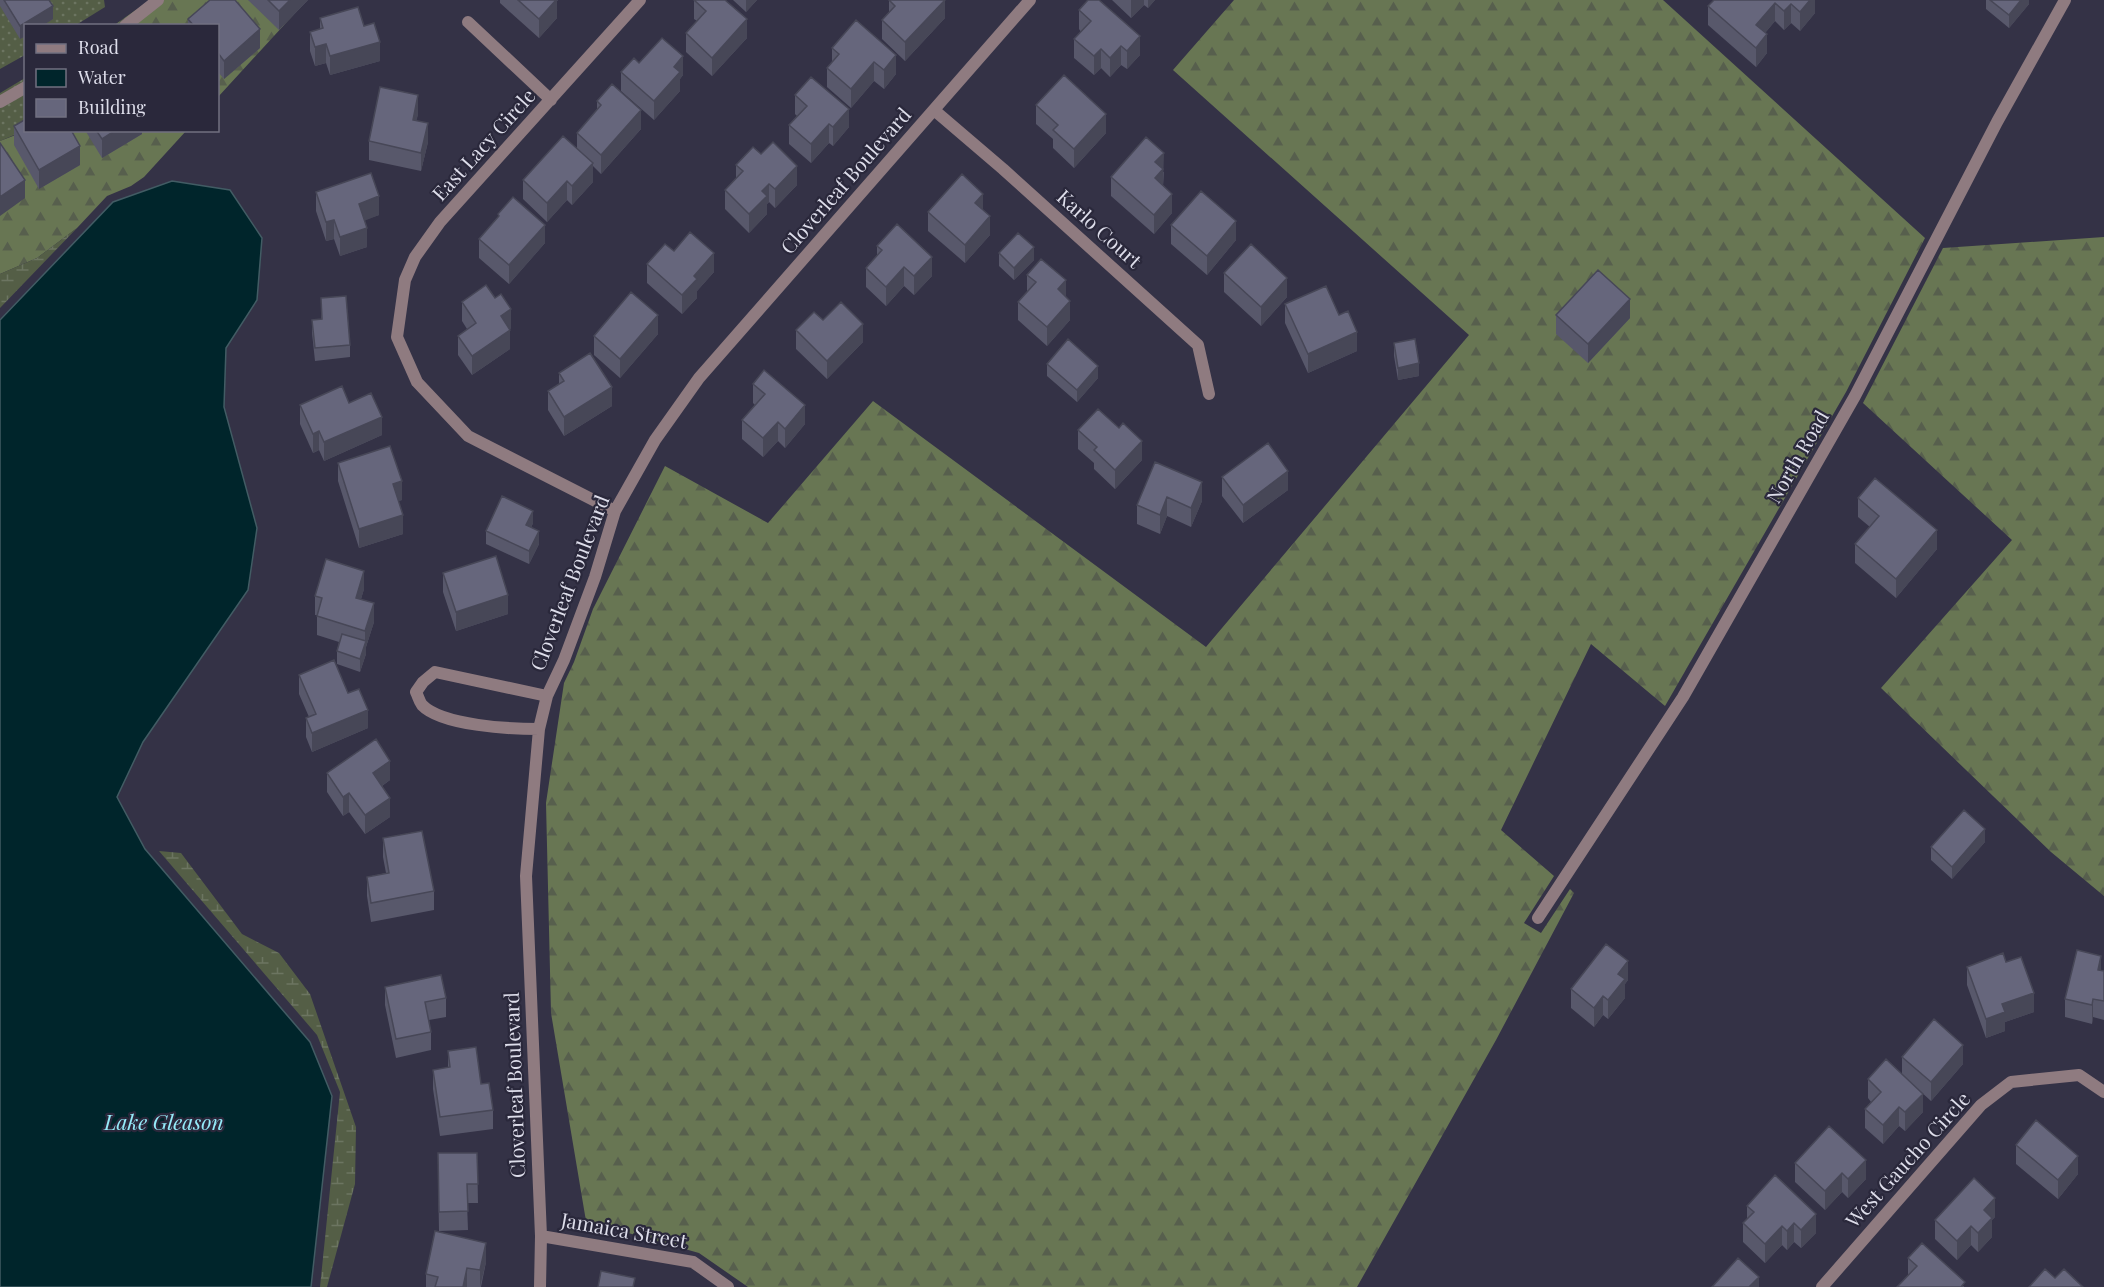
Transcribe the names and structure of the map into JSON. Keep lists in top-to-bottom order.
{
  "streets": {
    "street": [
      "East Lacy Circle",
      "Cloverleaf Boulevard",
      "Karlo Court",
      "North Road",
      "West Gaucho Circle",
      "Jamaica Street"
    ]
  },
  "crossings": [
    ["East Lacy Circle", "Cloverleaf Boulevard"],
    ["Cloverleaf Boulevard", "Karlo Court"],
    ["Cloverleaf Boulevard", "Jamaica Street"]
  ],
  "water": ["Lake Gleason"],
  "legend": ["Road", "Water", "Building"]
}
